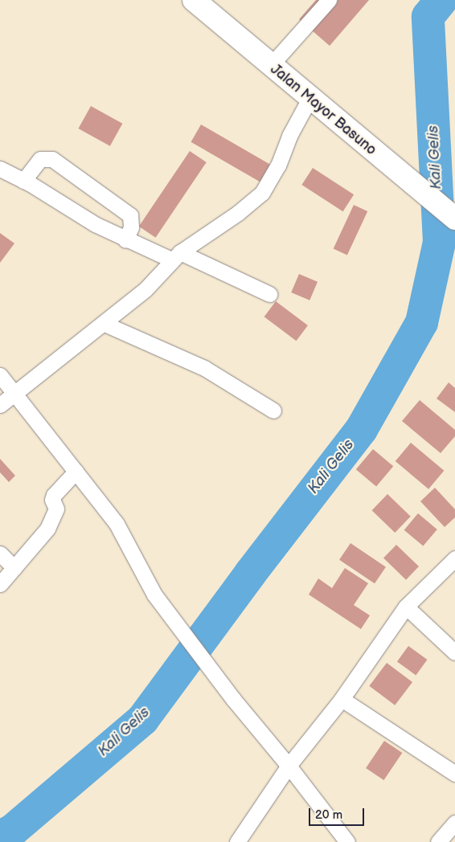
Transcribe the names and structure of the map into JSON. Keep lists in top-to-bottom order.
{
  "streets": {
    "main road": ["Jalan Mayor Basuno"]
  },
  "water": ["Kali Gelis"],
  "scale_bar": "20 m"
}
